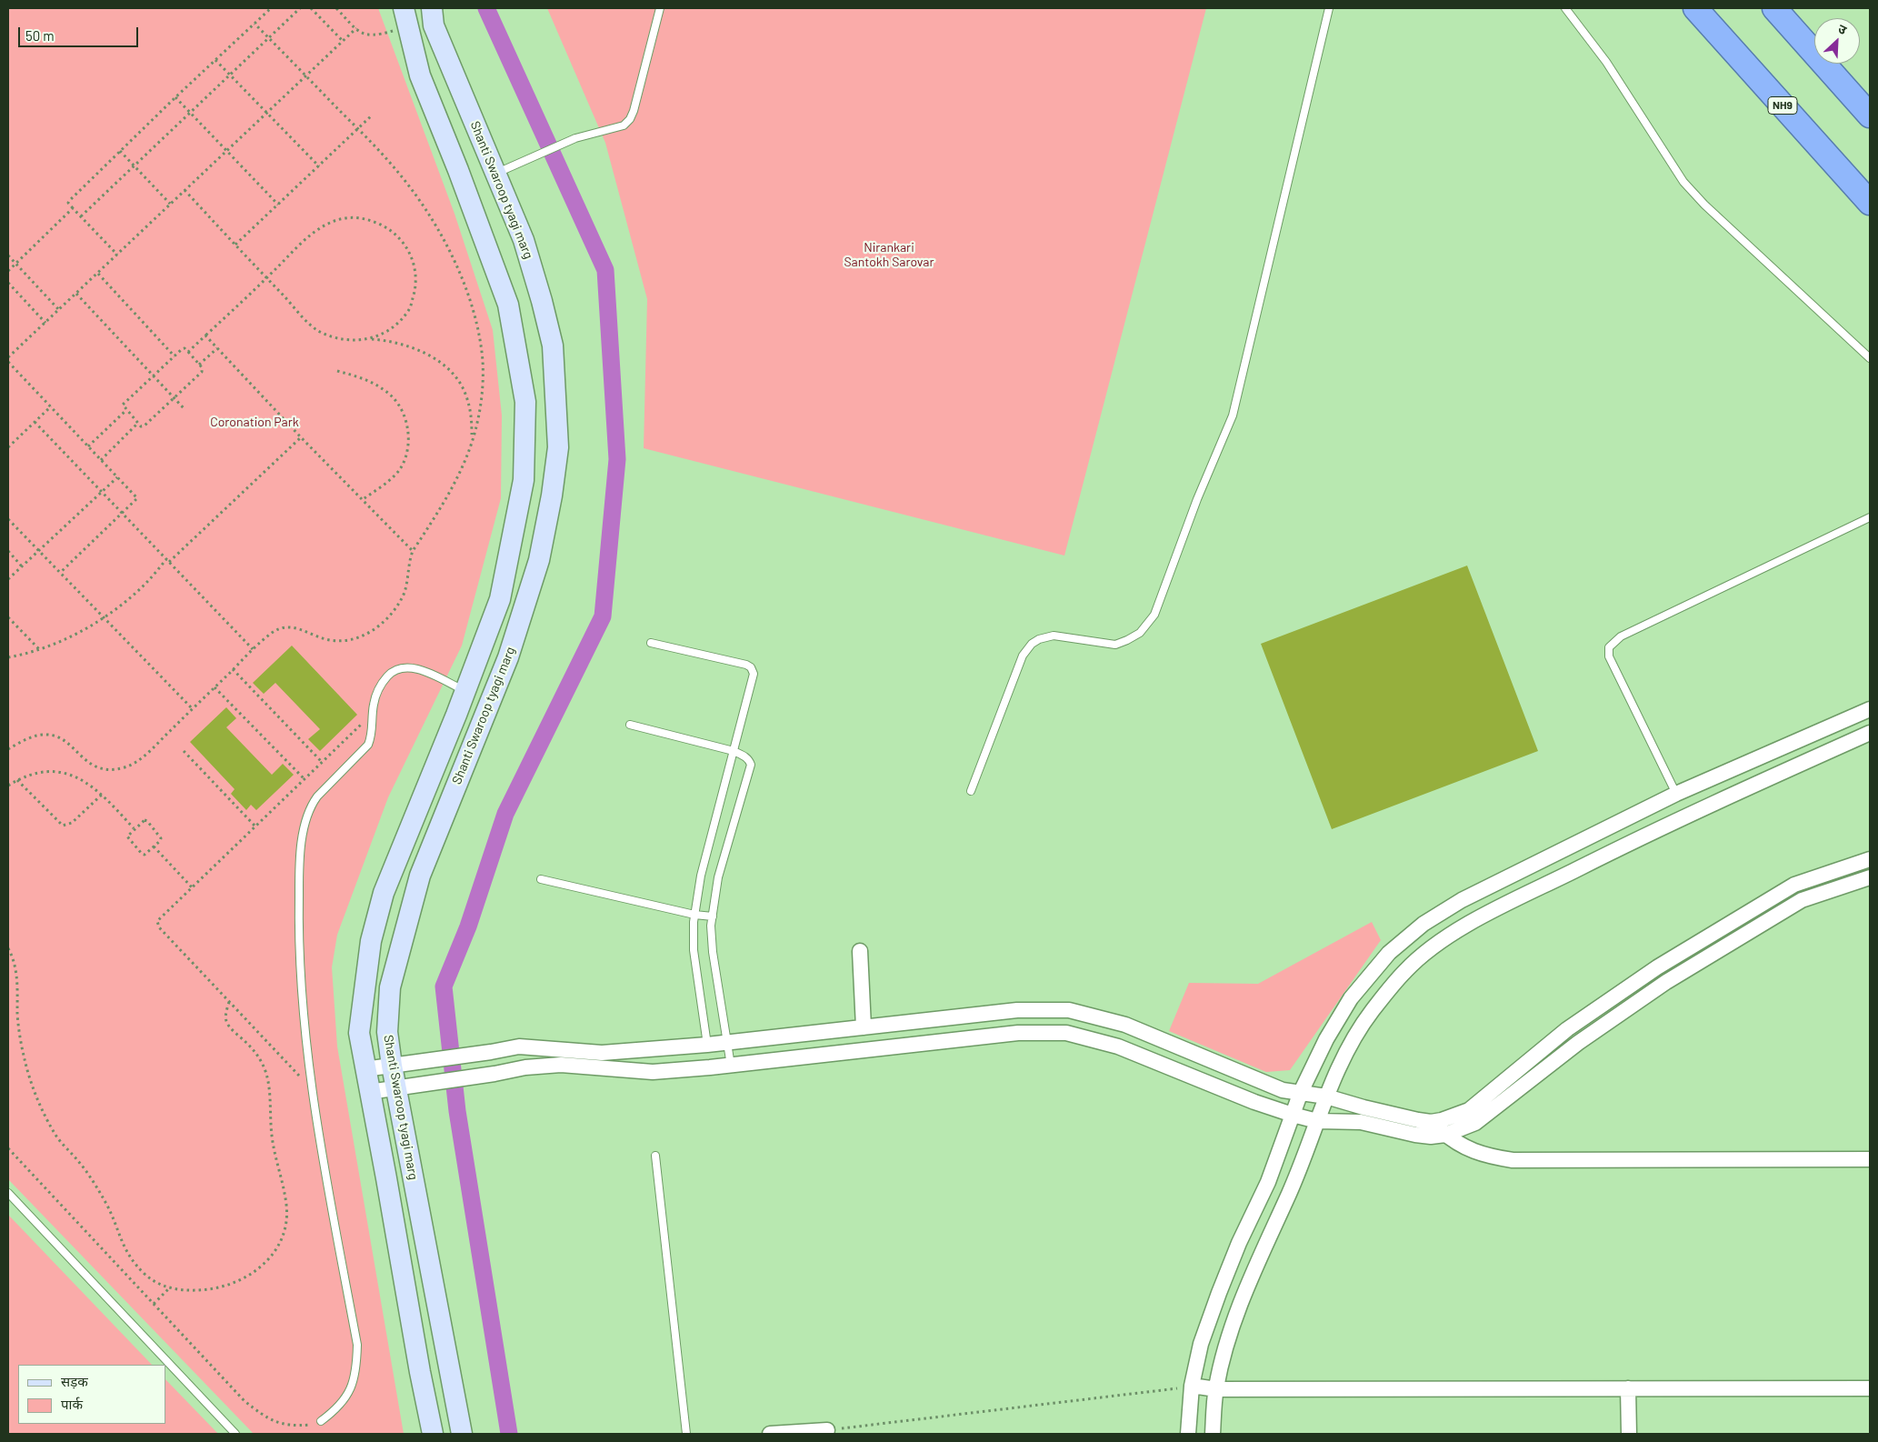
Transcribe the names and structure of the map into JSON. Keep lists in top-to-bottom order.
{
  "streets": {
    "highway": ["NH9"],
    "main road": ["Shanti Swaroop tyagi marg"]
  },
  "parks": ["Nirankari Santokh Sarovar", "Coronation Park"],
  "legend": ["सड़क", "पार्क"],
  "scale_bar": "50 m",
  "north": "top right"
}
